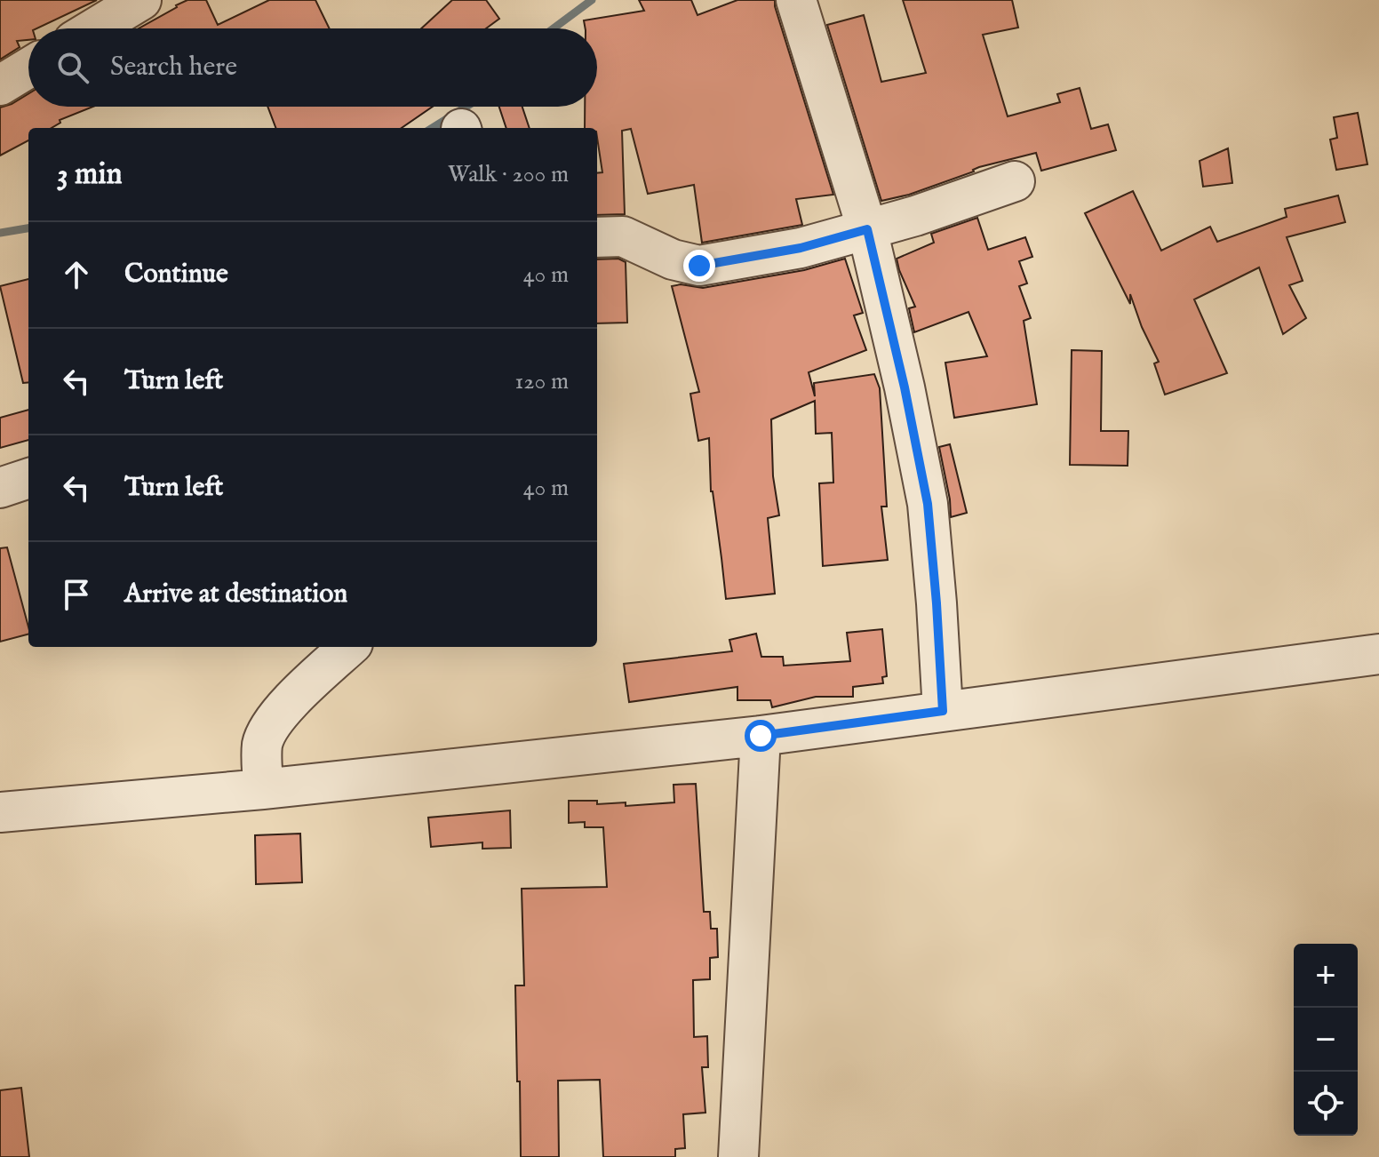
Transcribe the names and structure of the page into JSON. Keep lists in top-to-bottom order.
{
  "page": {
    "search": "Search here",
    "heading": ["3 min", "Walk · 200 m"],
    "list": [
      ["Continue", "40 m"],
      ["Turn left", "120 m"],
      ["Turn left", "40 m"],
      "Arrive at destination"
    ],
    "map_buttons": ["+", "−"]
  }
}
